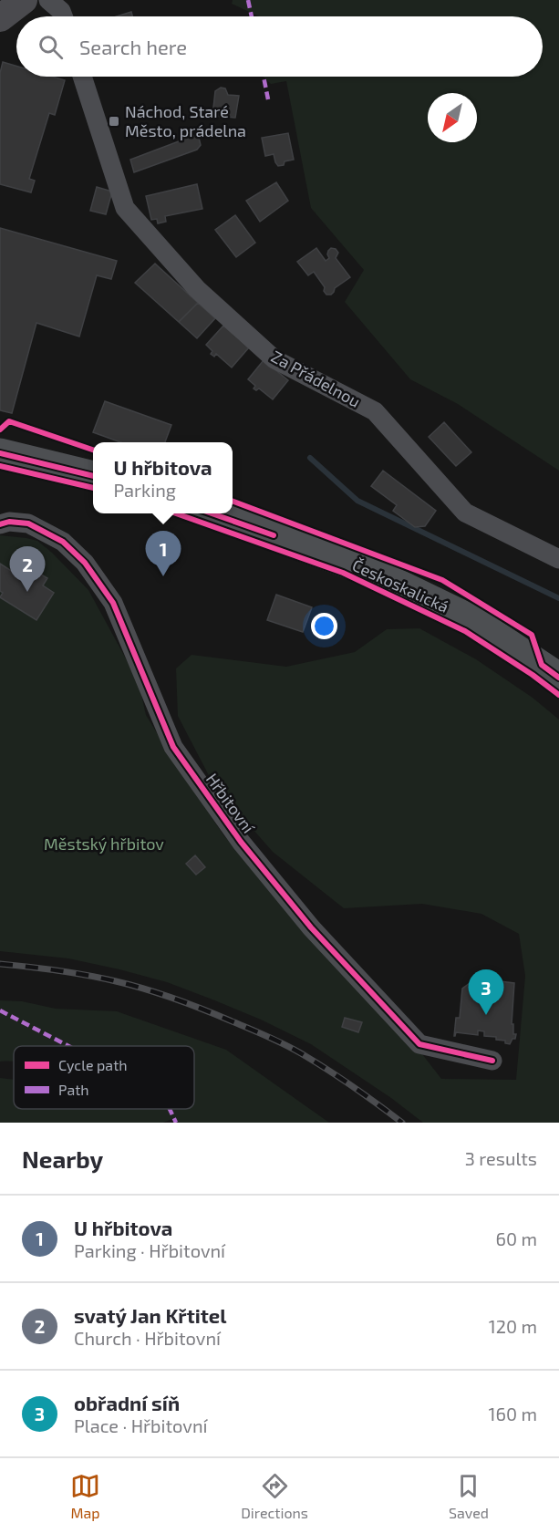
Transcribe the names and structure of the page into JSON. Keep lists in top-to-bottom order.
{
  "streets": {
    "main road": ["Českoskalická"],
    "street": ["Za Přádelnou", "Hřbitovní"]
  },
  "parks": ["Městský hřbitov"],
  "places": {
    "transit": ["Náchod, Staré Město, prádelna"]
  },
  "legend": ["Cycle path", "Path"],
  "north": "bottom left",
  "page": {
    "search": "Search here",
    "popup": ["U hřbitova", "Parking"],
    "pins": ["1", "2", "3"],
    "heading": ["Nearby", "3 results"],
    "list": [
      {
        "mark": "1",
        "name": "U hřbitova",
        "note": "Parking · Hřbitovní",
        "value": "60 m"
      },
      {
        "mark": "2",
        "name": "svatý Jan Křtitel",
        "note": "Church · Hřbitovní",
        "value": "120 m"
      },
      {
        "mark": "3",
        "name": "obřadní síň",
        "note": "Place · Hřbitovní",
        "value": "160 m"
      }
    ],
    "nav": ["Map", "Directions", "Saved"]
  }
}
